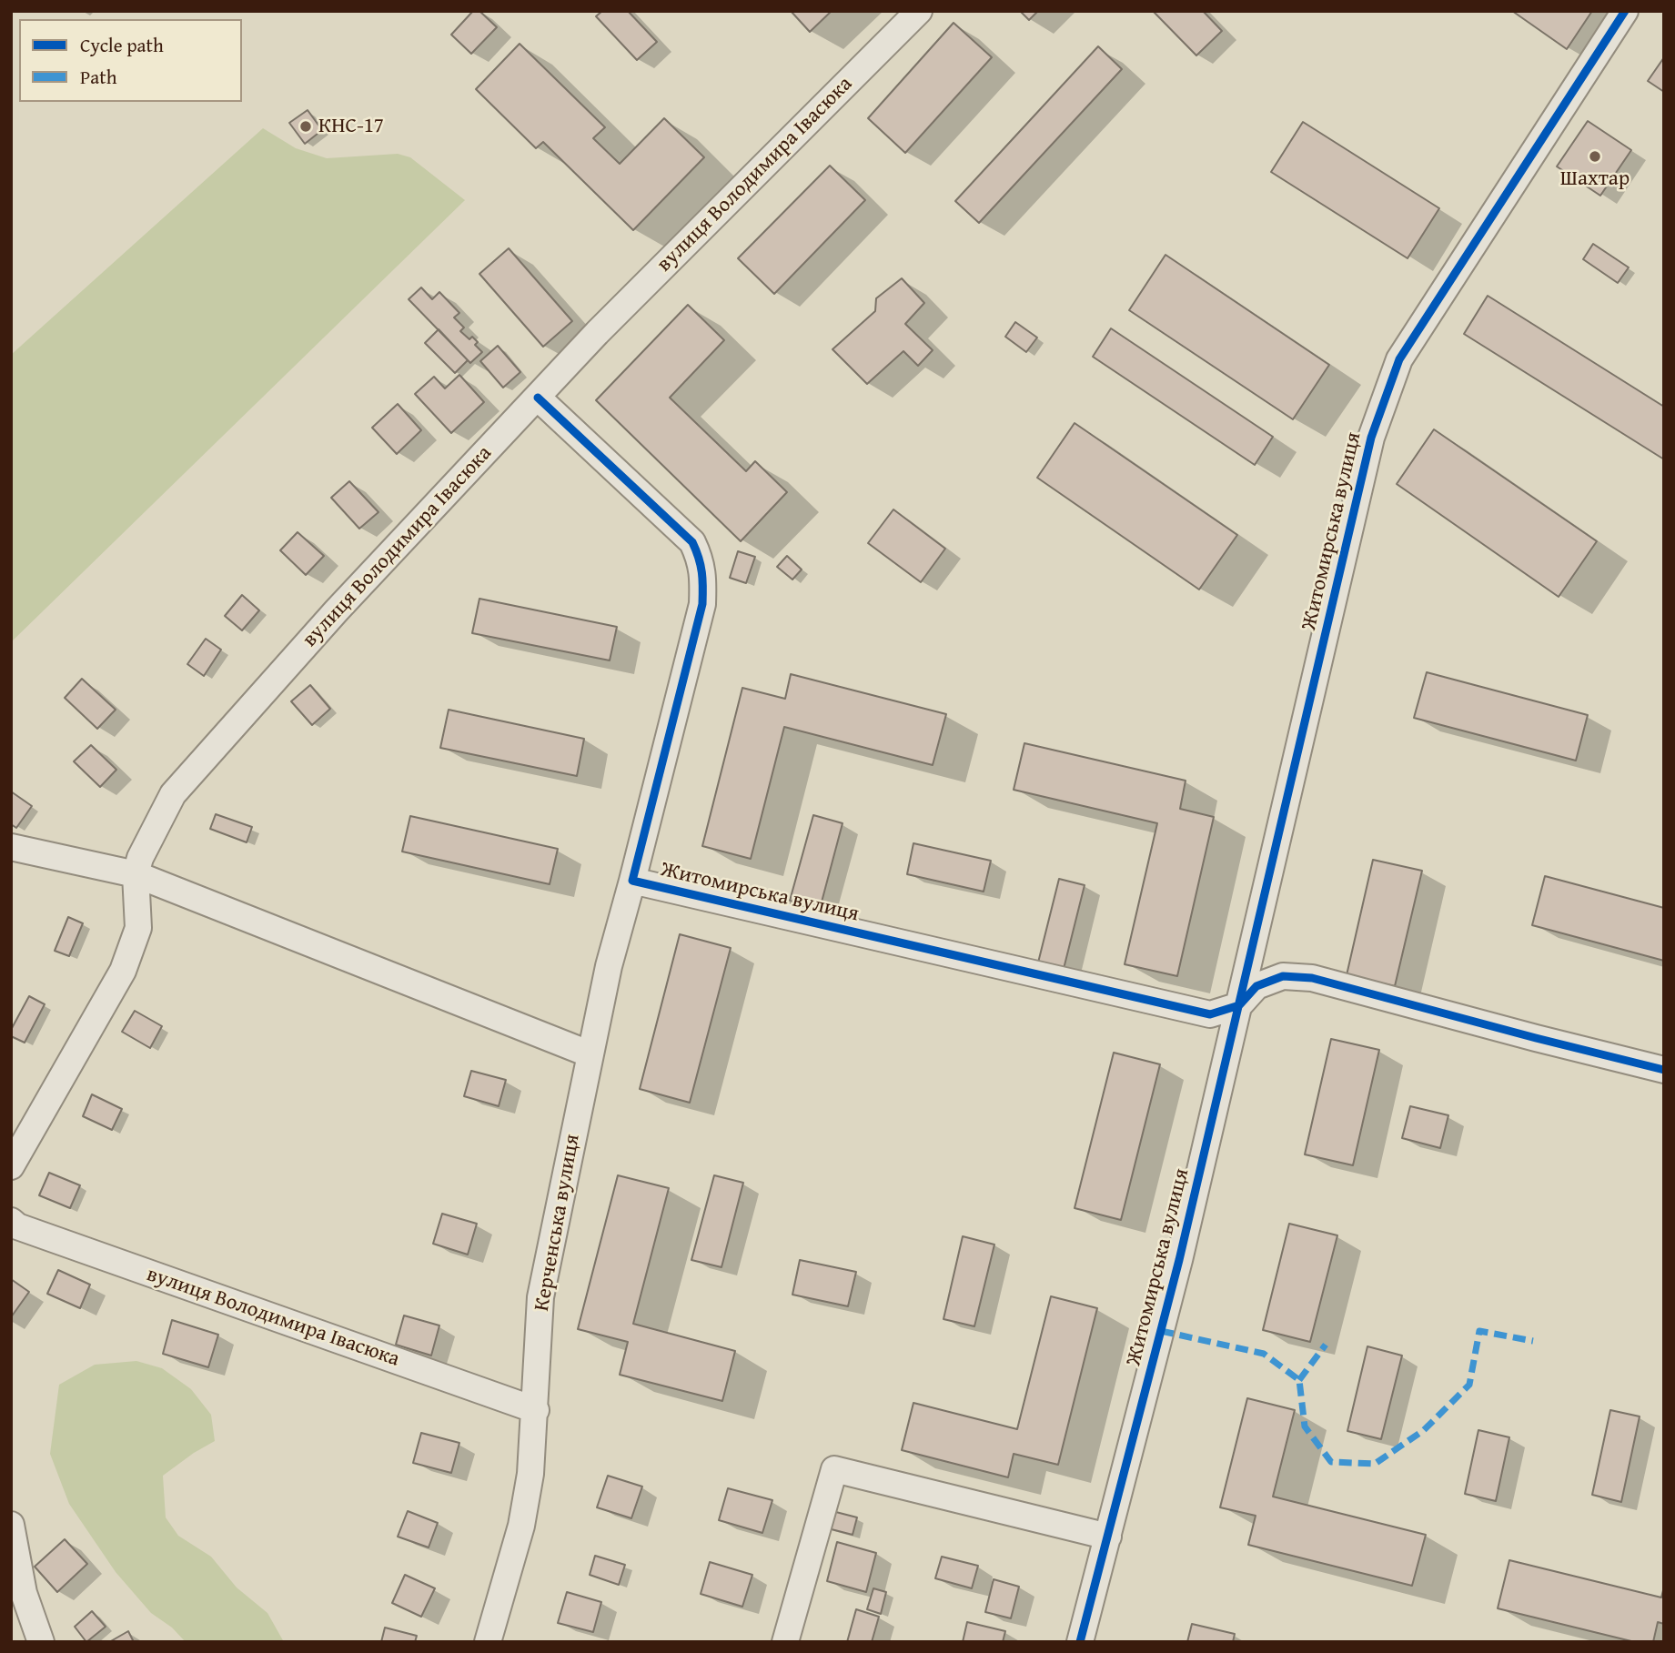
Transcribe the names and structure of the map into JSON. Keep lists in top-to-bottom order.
{
  "streets": {
    "street": ["вулиця Володимира Івасюка", "Житомирська вулиця", "Керченська вулиця"]
  },
  "crossings": [
    ["вулиця Володимира Івасюка", "Житомирська вулиця"],
    ["вулиця Володимира Івасюка", "Керченська вулиця"],
    ["Житомирська вулиця", "Керченська вулиця"]
  ],
  "places": ["КНС-17", "Шахтар"],
  "legend": ["Cycle path", "Path"]
}
